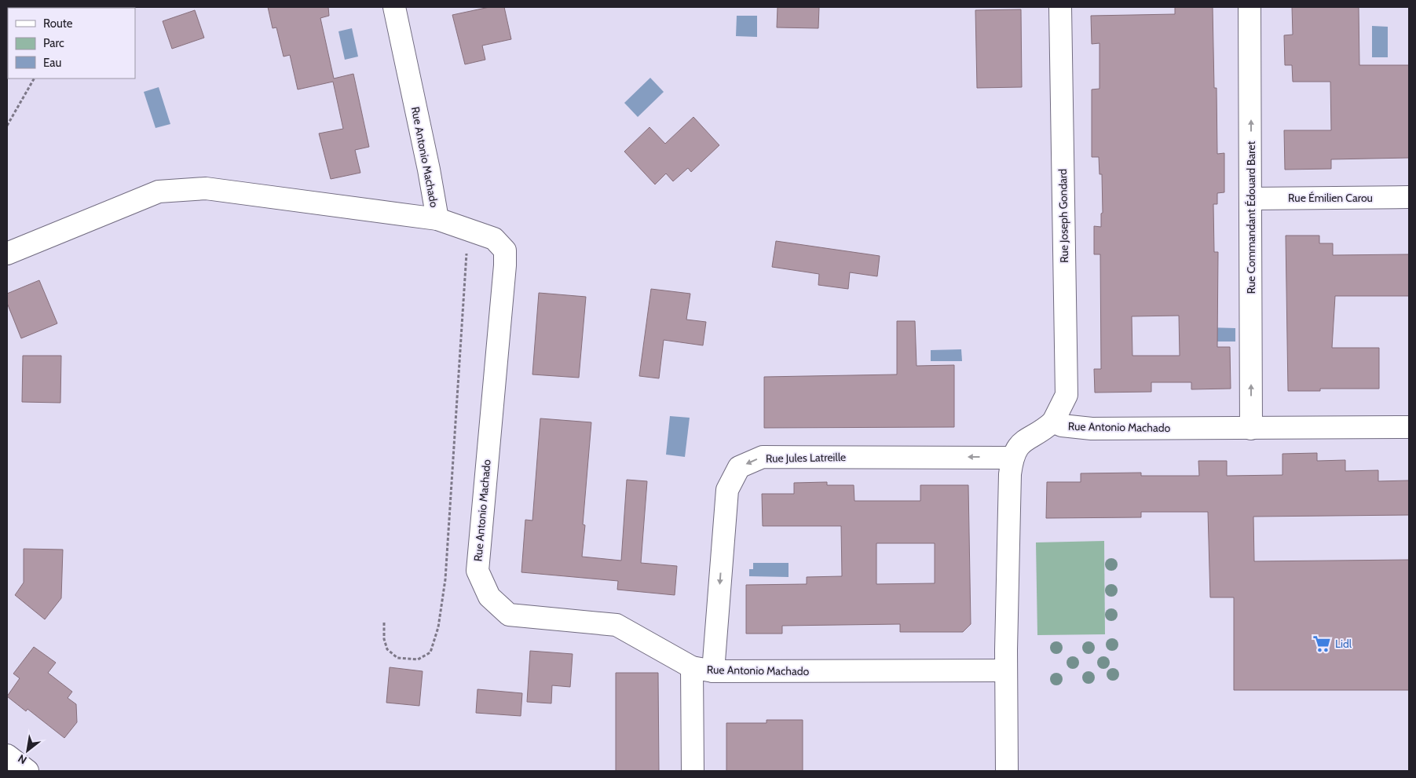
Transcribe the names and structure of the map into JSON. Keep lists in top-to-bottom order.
{
  "streets": {
    "street": [
      "Rue Antonio Machado",
      "Rue Émilien Carou",
      "Rue Joseph Gondard",
      "Rue Commandant Édouard Baret",
      "Rue Jules Latreille"
    ]
  },
  "crossings": [
    ["Rue Antonio Machado", "Rue Joseph Gondard"],
    ["Rue Antonio Machado", "Rue Commandant Édouard Baret"],
    ["Rue Antonio Machado", "Rue Jules Latreille"],
    ["Rue Émilien Carou", "Rue Commandant Édouard Baret"]
  ],
  "one_way": ["Rue Commandant Édouard Baret"],
  "places": {
    "supermarket": ["Lidl"]
  },
  "legend": ["Route", "Parc", "Eau"],
  "north": "bottom left"
}
